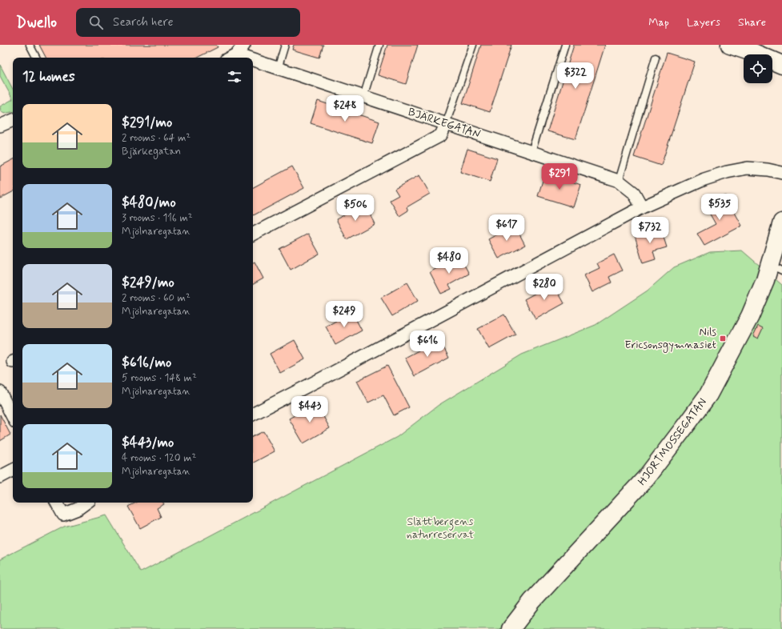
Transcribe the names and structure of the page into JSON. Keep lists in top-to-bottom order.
{
  "streets": {
    "street": ["BJÄRKEGATAN", "HJORTMOSSEGATAN"]
  },
  "parks": ["Slättbergens naturreservat"],
  "places": {
    "transit": ["Nils Ericsonsgymnasiet"]
  },
  "page": {
    "header": "Dwello",
    "search": "Search here",
    "nav": ["Map", "Layers", "Share"],
    "heading": "12 homes",
    "price": [
      "$322",
      "$248",
      "$291",
      "$535",
      "$506",
      "$617",
      "$732",
      "$480",
      "$280",
      "$249",
      "$616",
      "$443"
    ],
    "list": [
      {
        "name": "$291/mo",
        "note": "2 rooms · 64 m² · Bjärkegatan"
      },
      {
        "name": "$480/mo",
        "note": "3 rooms · 116 m² · Mjölnaregatan"
      },
      {
        "name": "$249/mo",
        "note": "2 rooms · 60 m² · Mjölnaregatan"
      },
      {
        "name": "$616/mo",
        "note": "5 rooms · 148 m² · Mjölnaregatan"
      },
      {
        "name": "$443/mo",
        "note": "4 rooms · 120 m² · Mjölnaregatan"
      }
    ]
  }
}
